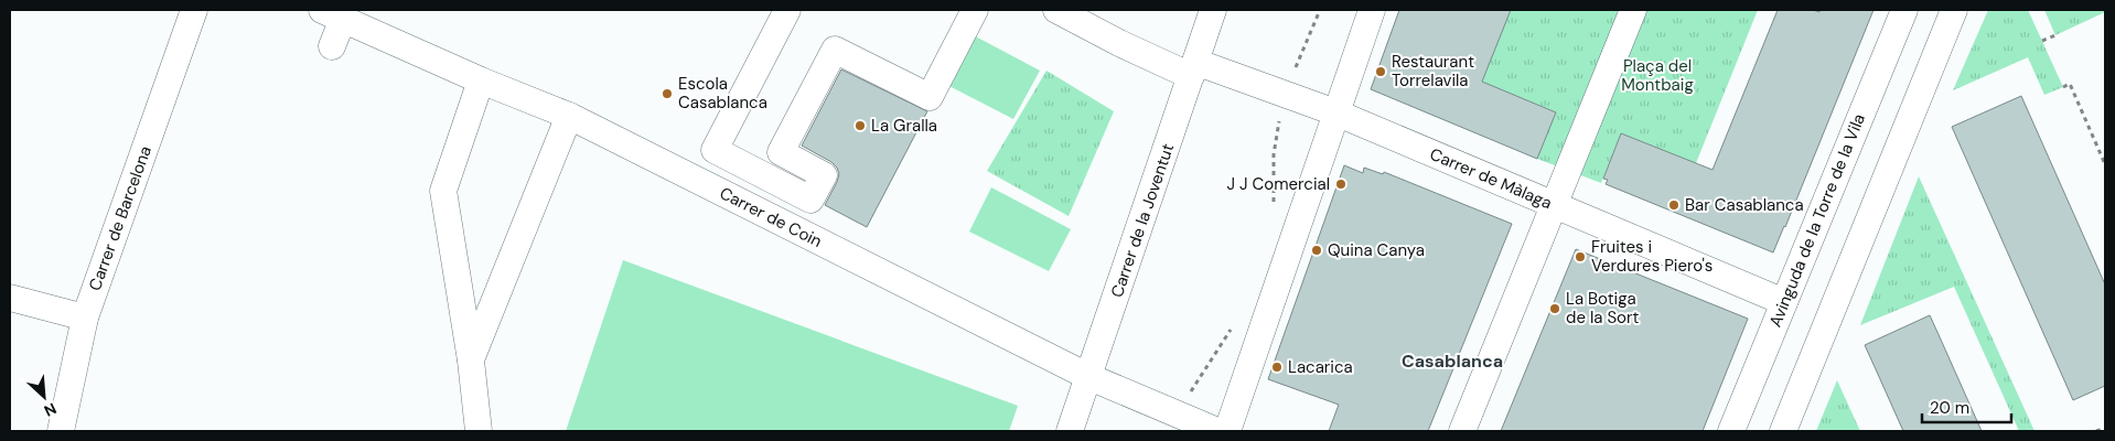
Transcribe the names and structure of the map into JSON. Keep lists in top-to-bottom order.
{
  "streets": {
    "street": [
      "Carrer de Màlaga",
      "Carrer de Coin",
      "Carrer de Barcelona",
      "Carrer de la Joventut",
      "Avinguda de la Torre de la Vila"
    ]
  },
  "crossings": [
    ["Carrer de Màlaga", "Carrer de la Joventut"],
    ["Carrer de Màlaga", "Avinguda de la Torre de la Vila"],
    ["Carrer de Coin", "Carrer de la Joventut"]
  ],
  "districts": ["Casablanca"],
  "parks": ["Plaça del Montbaig"],
  "places": [
    "Restaurant Torrelavila",
    "Escola Casablanca",
    "La Gralla",
    "J J Comercial",
    "Bar Casablanca",
    "Quina Canya",
    "Fruites i Verdures Piero's",
    "La Botiga de la Sort",
    "Lacarica"
  ],
  "scale_bar": "20 m",
  "north": "bottom right"
}
